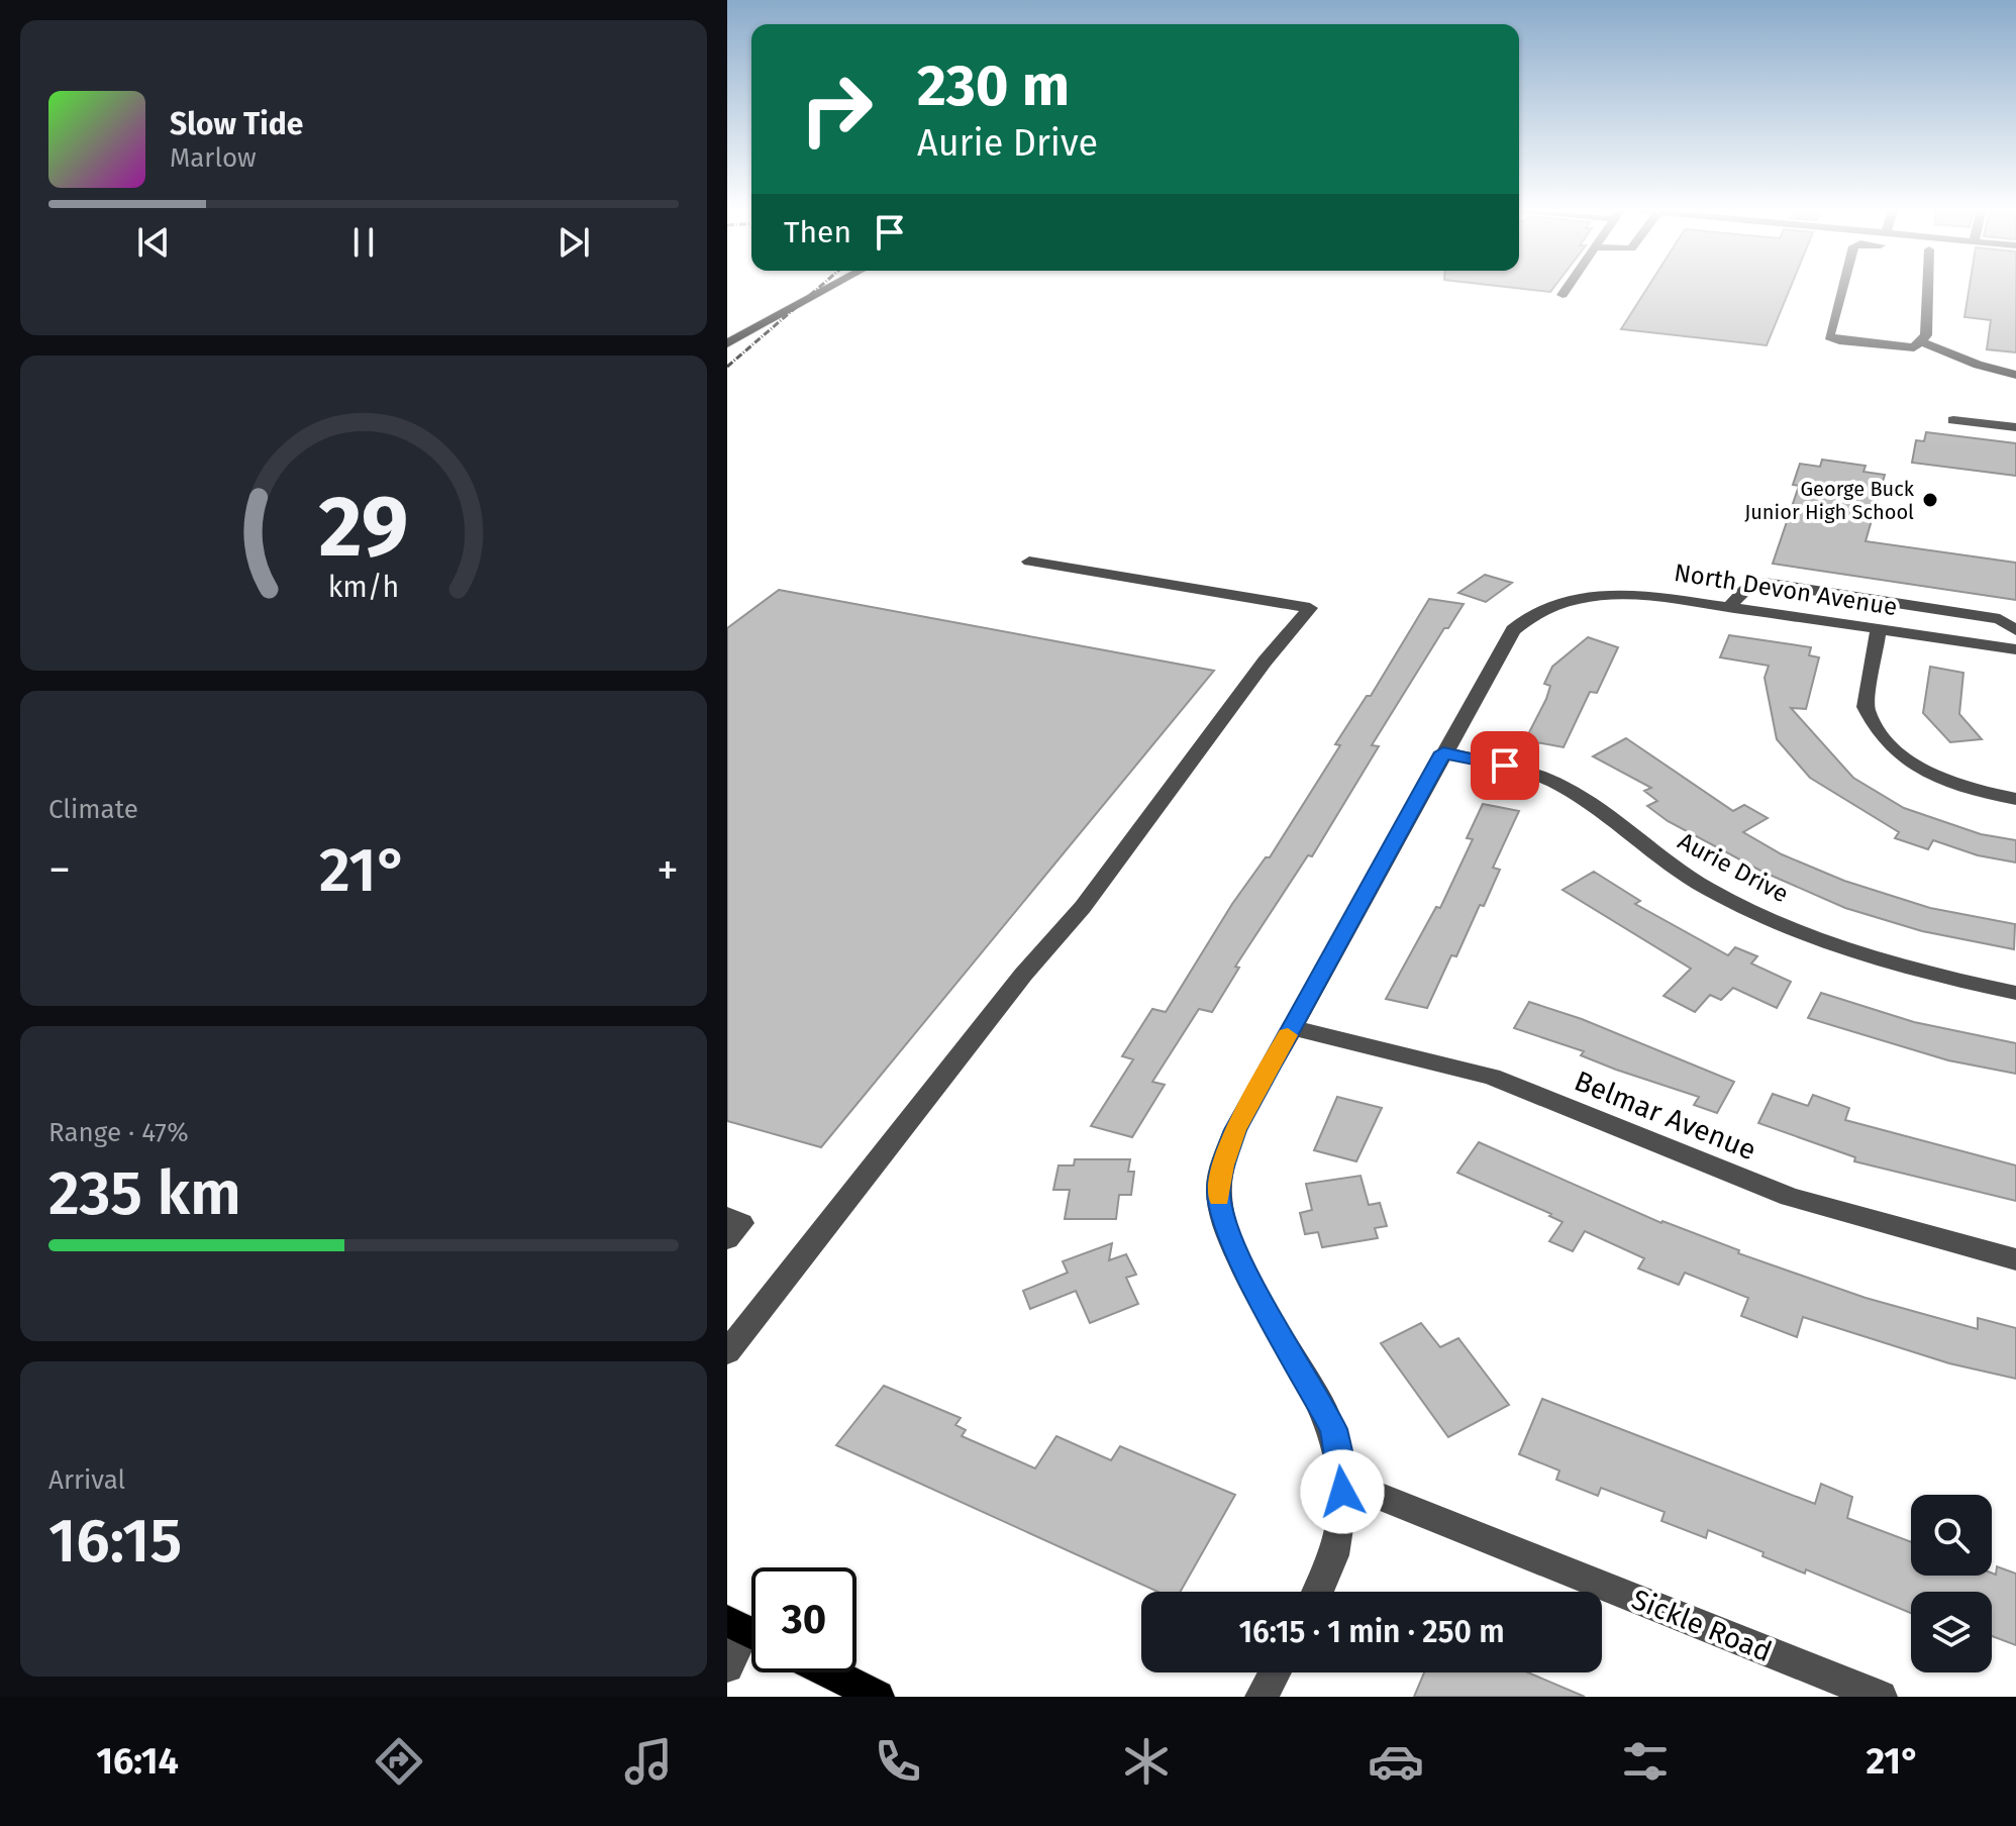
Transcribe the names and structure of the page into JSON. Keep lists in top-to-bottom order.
{
  "streets": {
    "street": [
      "North Devon Avenue",
      "Aurie Drive",
      "Belmar Avenue",
      "Sickle Road"
    ]
  },
  "crossings": [
    ["North Devon Avenue", "Aurie Drive"],
    ["North Devon Avenue", "Belmar Avenue"],
    ["North Devon Avenue", "Sickle Road"]
  ],
  "places": ["George Buck Junior High School"],
  "page": {
    "turn": ["230 m", "Aurie Drive"],
    "song": ["Slow Tide", "Marlow"],
    "then": "Then",
    "tile": [
      "Climate",
      ["Range · 47%", "235 km"],
      ["Arrival", "16:15"]
    ],
    "heat": ["−", "21°", "+"],
    "limit": "30",
    "trip": "16:15 · 1 min · 250 m",
    "tabs": ["16:14", "21°"],
    "gauge": ["29", "km/h"]
  }
}
